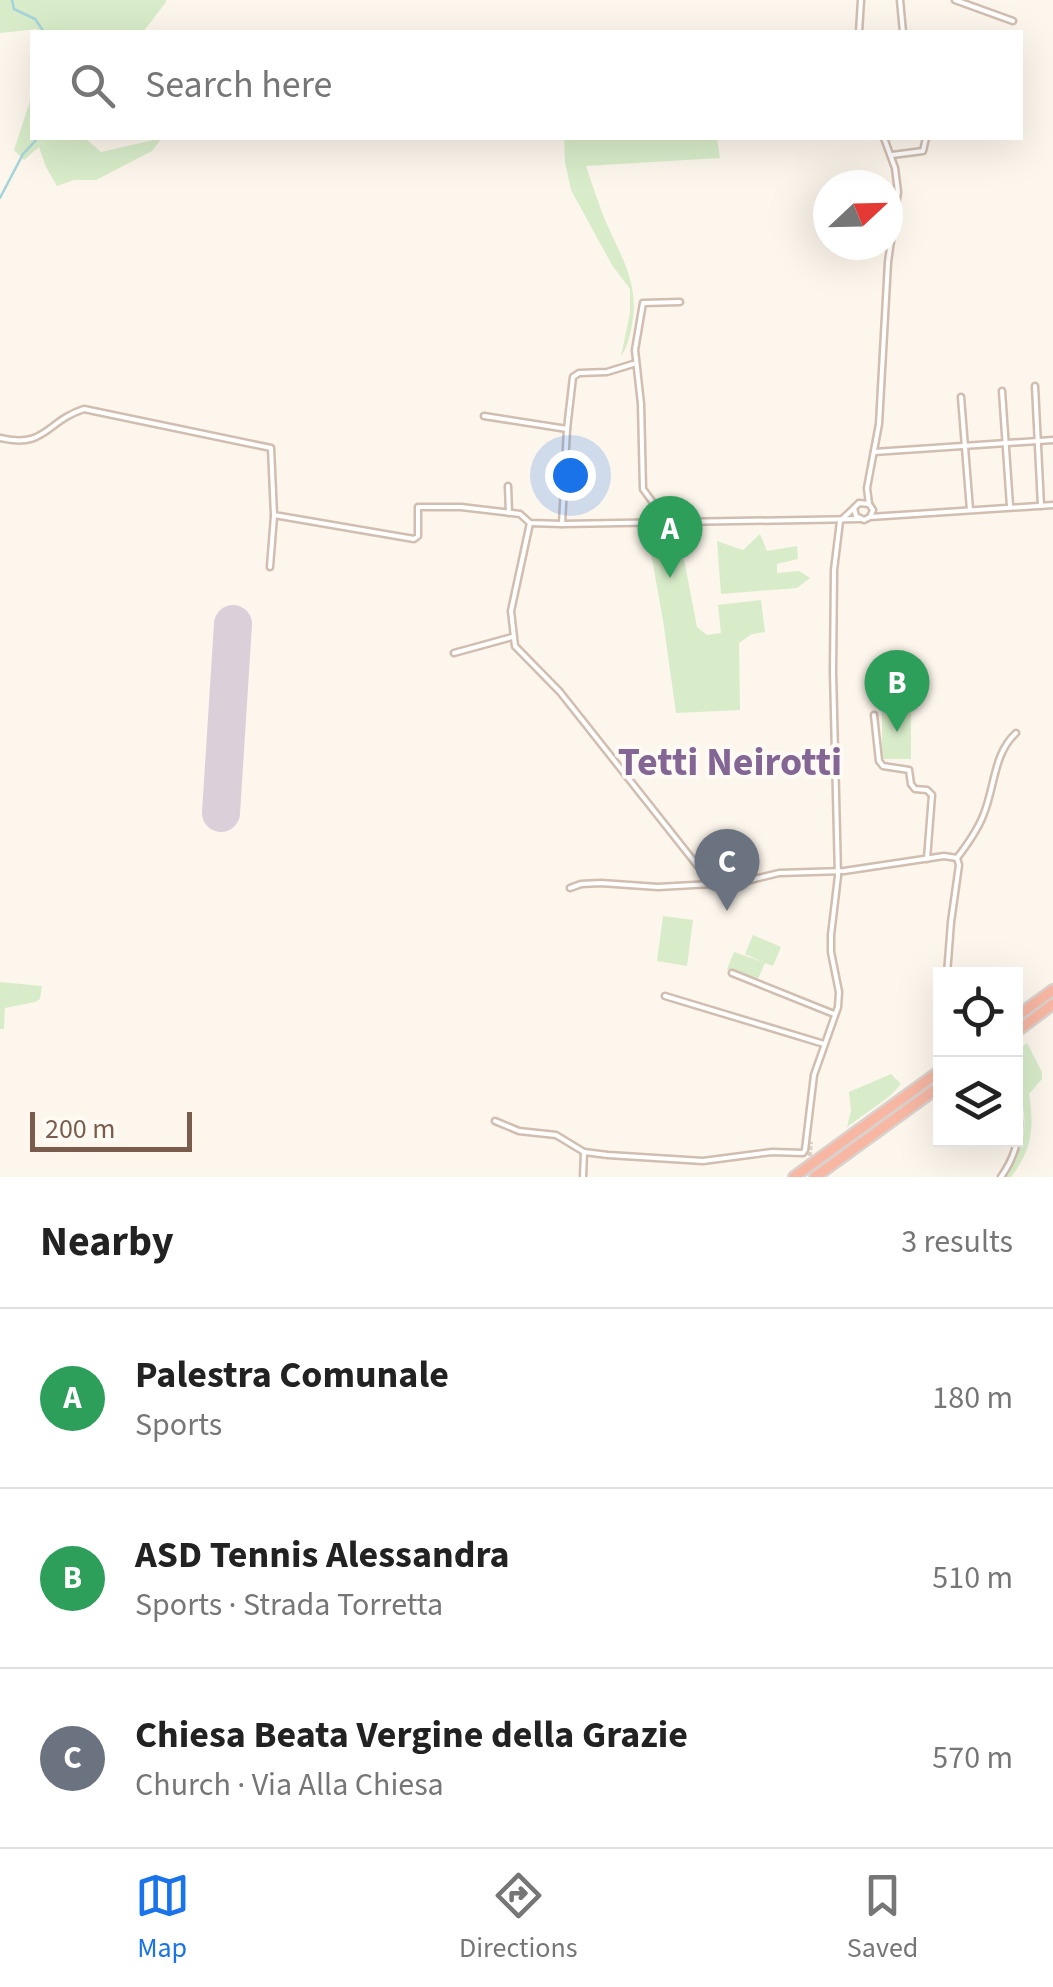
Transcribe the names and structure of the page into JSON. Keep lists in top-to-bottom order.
{
  "districts": ["Tetti Neirotti"],
  "scale_bar": "200 m",
  "north": "right",
  "page": {
    "search": "Search here",
    "pins": ["A", "B", "C"],
    "scale": "200 m",
    "heading": ["Nearby", "3 results"],
    "list": [
      {
        "mark": "A",
        "name": "Palestra Comunale",
        "note": "Sports",
        "value": "180 m"
      },
      {
        "mark": "B",
        "name": "ASD Tennis Alessandra",
        "note": "Sports · Strada Torretta",
        "value": "510 m"
      },
      {
        "mark": "C",
        "name": "Chiesa Beata Vergine della Grazie",
        "note": "Church · Via Alla Chiesa",
        "value": "570 m"
      }
    ],
    "nav": ["Map", "Directions", "Saved"]
  }
}
